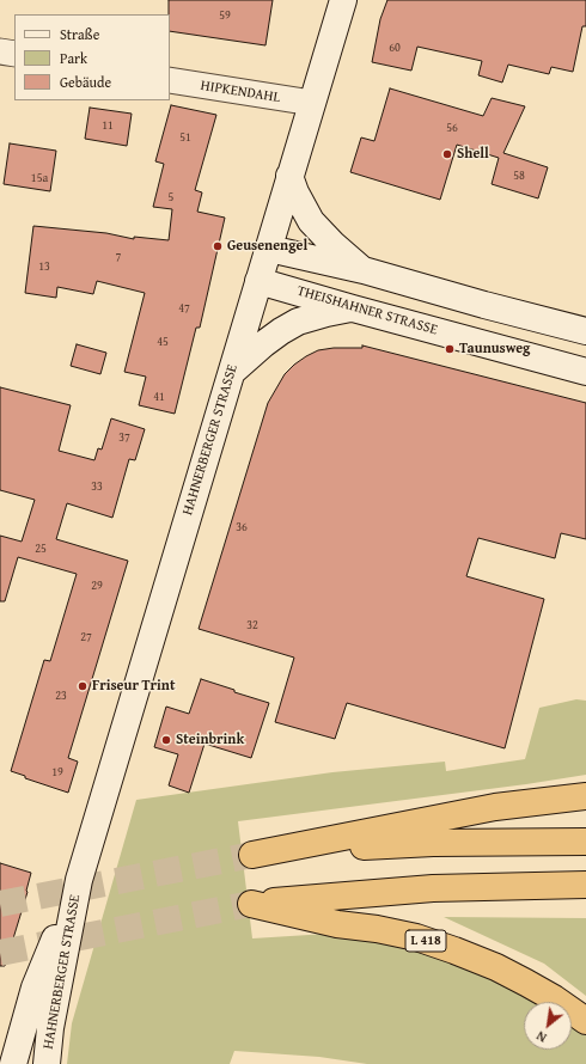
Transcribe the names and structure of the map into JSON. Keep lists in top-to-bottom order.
{
  "streets": {
    "highway": ["L 418"],
    "main road": ["THEISHAHNER STRASSE", "HAHNERBERGER STRASSE"],
    "street": ["HIPKENDAHL"]
  },
  "crossings": [
    ["HIPKENDAHL", "HAHNERBERGER STRASSE"],
    ["THEISHAHNER STRASSE", "HAHNERBERGER STRASSE"]
  ],
  "places": [
    "Shell",
    "Geusenengel",
    "Taunusweg",
    "Friseur Trint",
    "Steinbrink"
  ],
  "house_numbers": [
    "59",
    "60",
    "11",
    "56",
    "51",
    "58",
    "15a",
    "5",
    "7",
    "13",
    "47",
    "45",
    "41",
    "37",
    "33",
    "36",
    "25",
    "29",
    "32",
    "27",
    "23",
    "19"
  ],
  "legend": ["Straße", "Park", "Gebäude"],
  "north": "bottom left"
}
